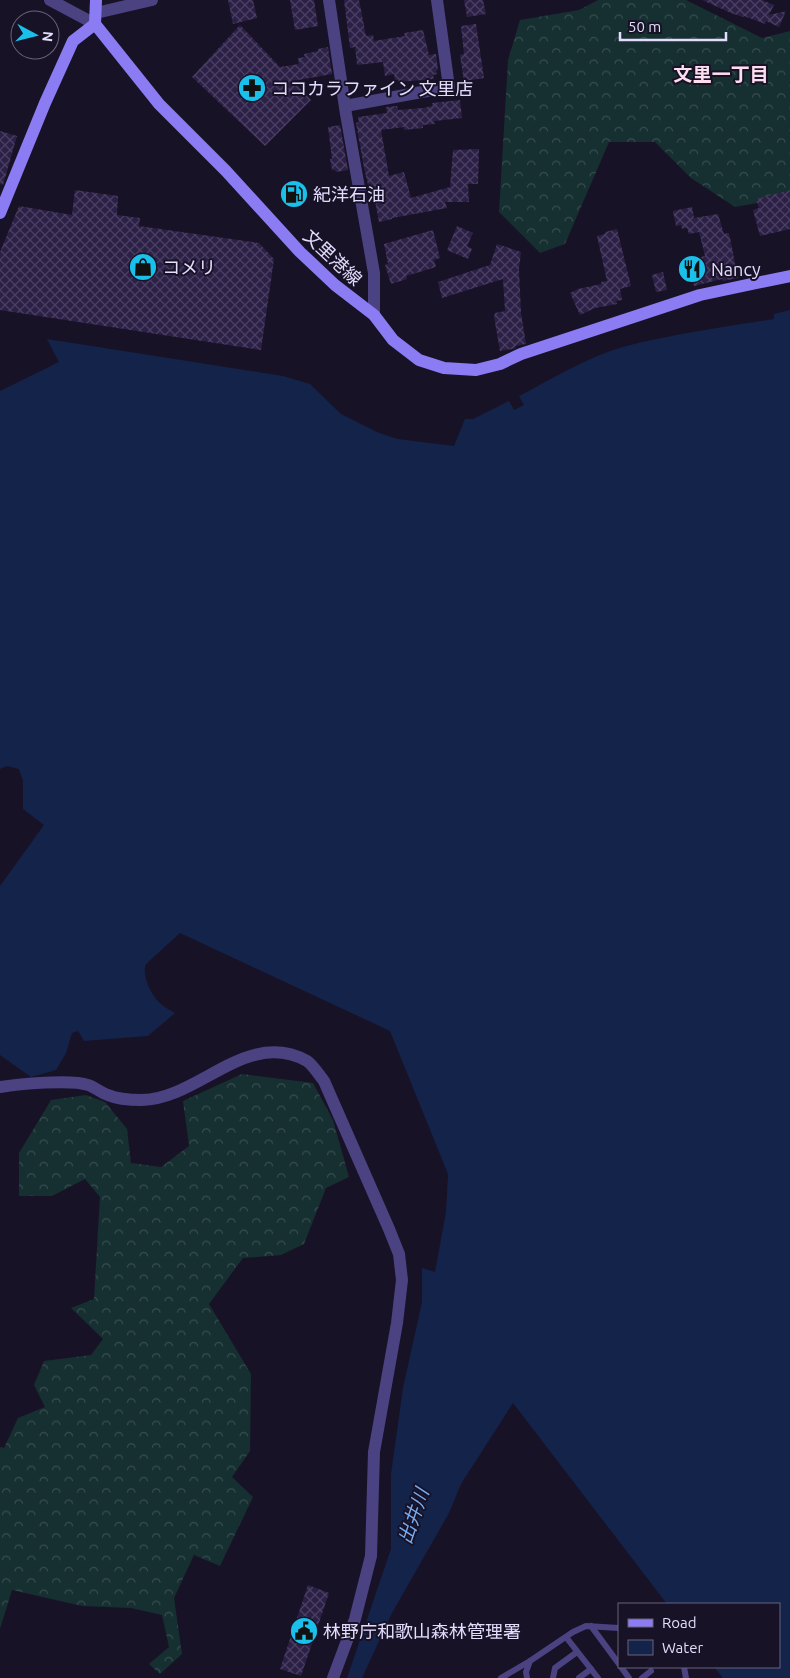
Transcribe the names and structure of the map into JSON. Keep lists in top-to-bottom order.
{
  "streets": {
    "main road": ["文里港線"]
  },
  "districts": ["文里一丁目"],
  "water": ["出井川"],
  "places": {
    "pharmacy": ["ココカラファイン 文里店"],
    "fuel station": ["紀洋石油"],
    "shop": ["コメリ"],
    "restaurant": ["Nancy"],
    "public building": ["林野庁和歌山森林管理署"]
  },
  "legend": ["Road", "Water"],
  "scale_bar": "50 m",
  "north": "right"
}
